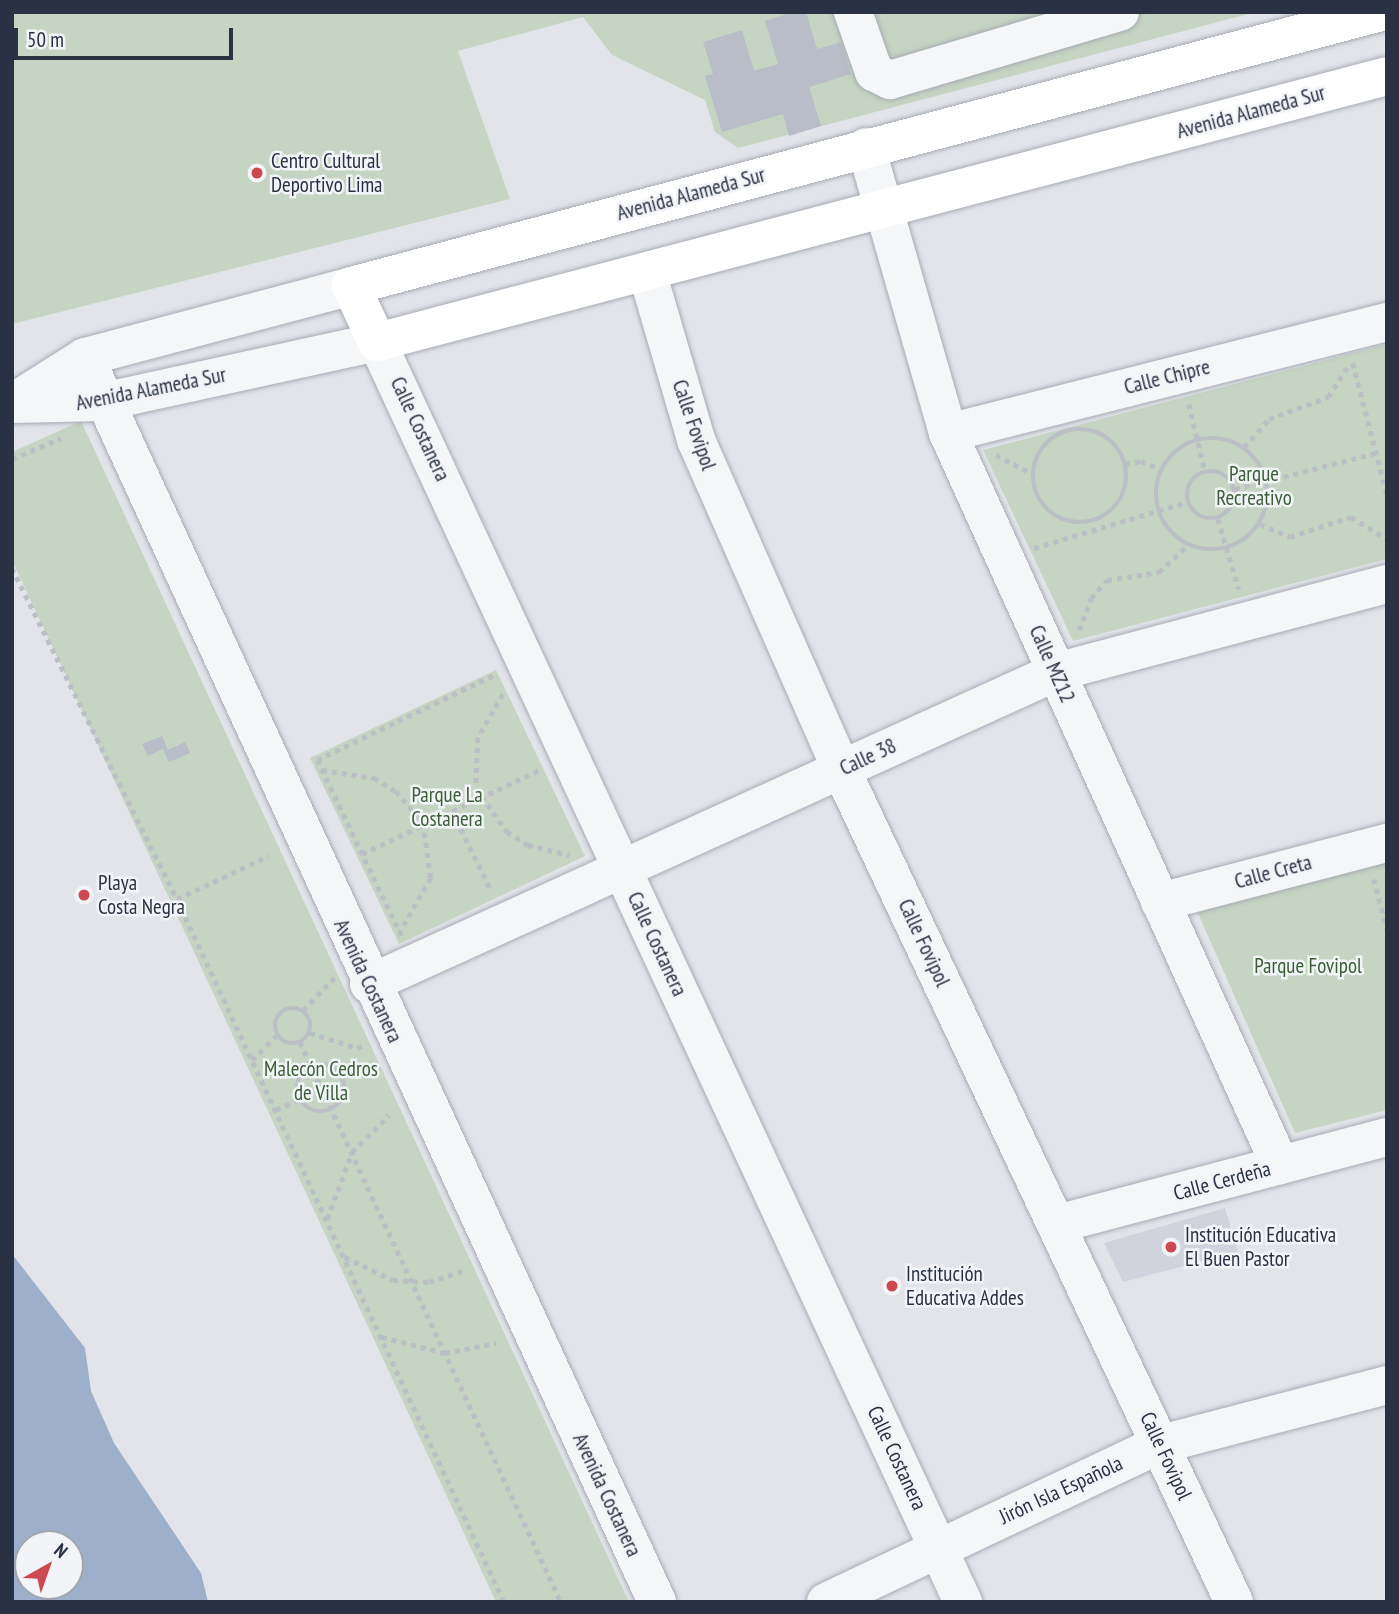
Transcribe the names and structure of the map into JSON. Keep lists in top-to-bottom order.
{
  "streets": {
    "main road": ["Avenida Alameda Sur", "Calle Costanera"],
    "street": [
      "Calle Chipre",
      "Calle Fovipol",
      "Calle MZ12",
      "Calle 38",
      "Calle Creta",
      "Avenida Costanera",
      "Calle Cerdeña",
      "Jirón Isla Española"
    ]
  },
  "crossings": [
    ["Avenida Alameda Sur", "Calle Fovipol"],
    ["Avenida Alameda Sur", "Calle Costanera"],
    ["Avenida Alameda Sur", "Calle MZ12"],
    ["Avenida Alameda Sur", "Avenida Costanera"],
    ["Calle Chipre", "Calle MZ12"],
    ["Calle Fovipol", "Calle 38"],
    ["Calle Fovipol", "Calle Cerdeña"],
    ["Calle Fovipol", "Jirón Isla Española"],
    ["Calle Costanera", "Calle 38"],
    ["Calle Costanera", "Jirón Isla Española"],
    ["Calle MZ12", "Calle 38"],
    ["Calle MZ12", "Calle Creta"],
    ["Calle MZ12", "Calle Cerdeña"],
    ["Calle 38", "Avenida Costanera"]
  ],
  "parks": [
    "Parque Recreativo",
    "Parque La Costanera",
    "Parque Fovipol",
    "Malecón Cedros de Villa"
  ],
  "places": [
    "Centro Cultural Deportivo Lima",
    "Playa Costa Negra",
    "Institución Educativa El Buen Pastor",
    "Institución Educativa Addes"
  ],
  "scale_bar": "50 m",
  "north": "top right"
}
